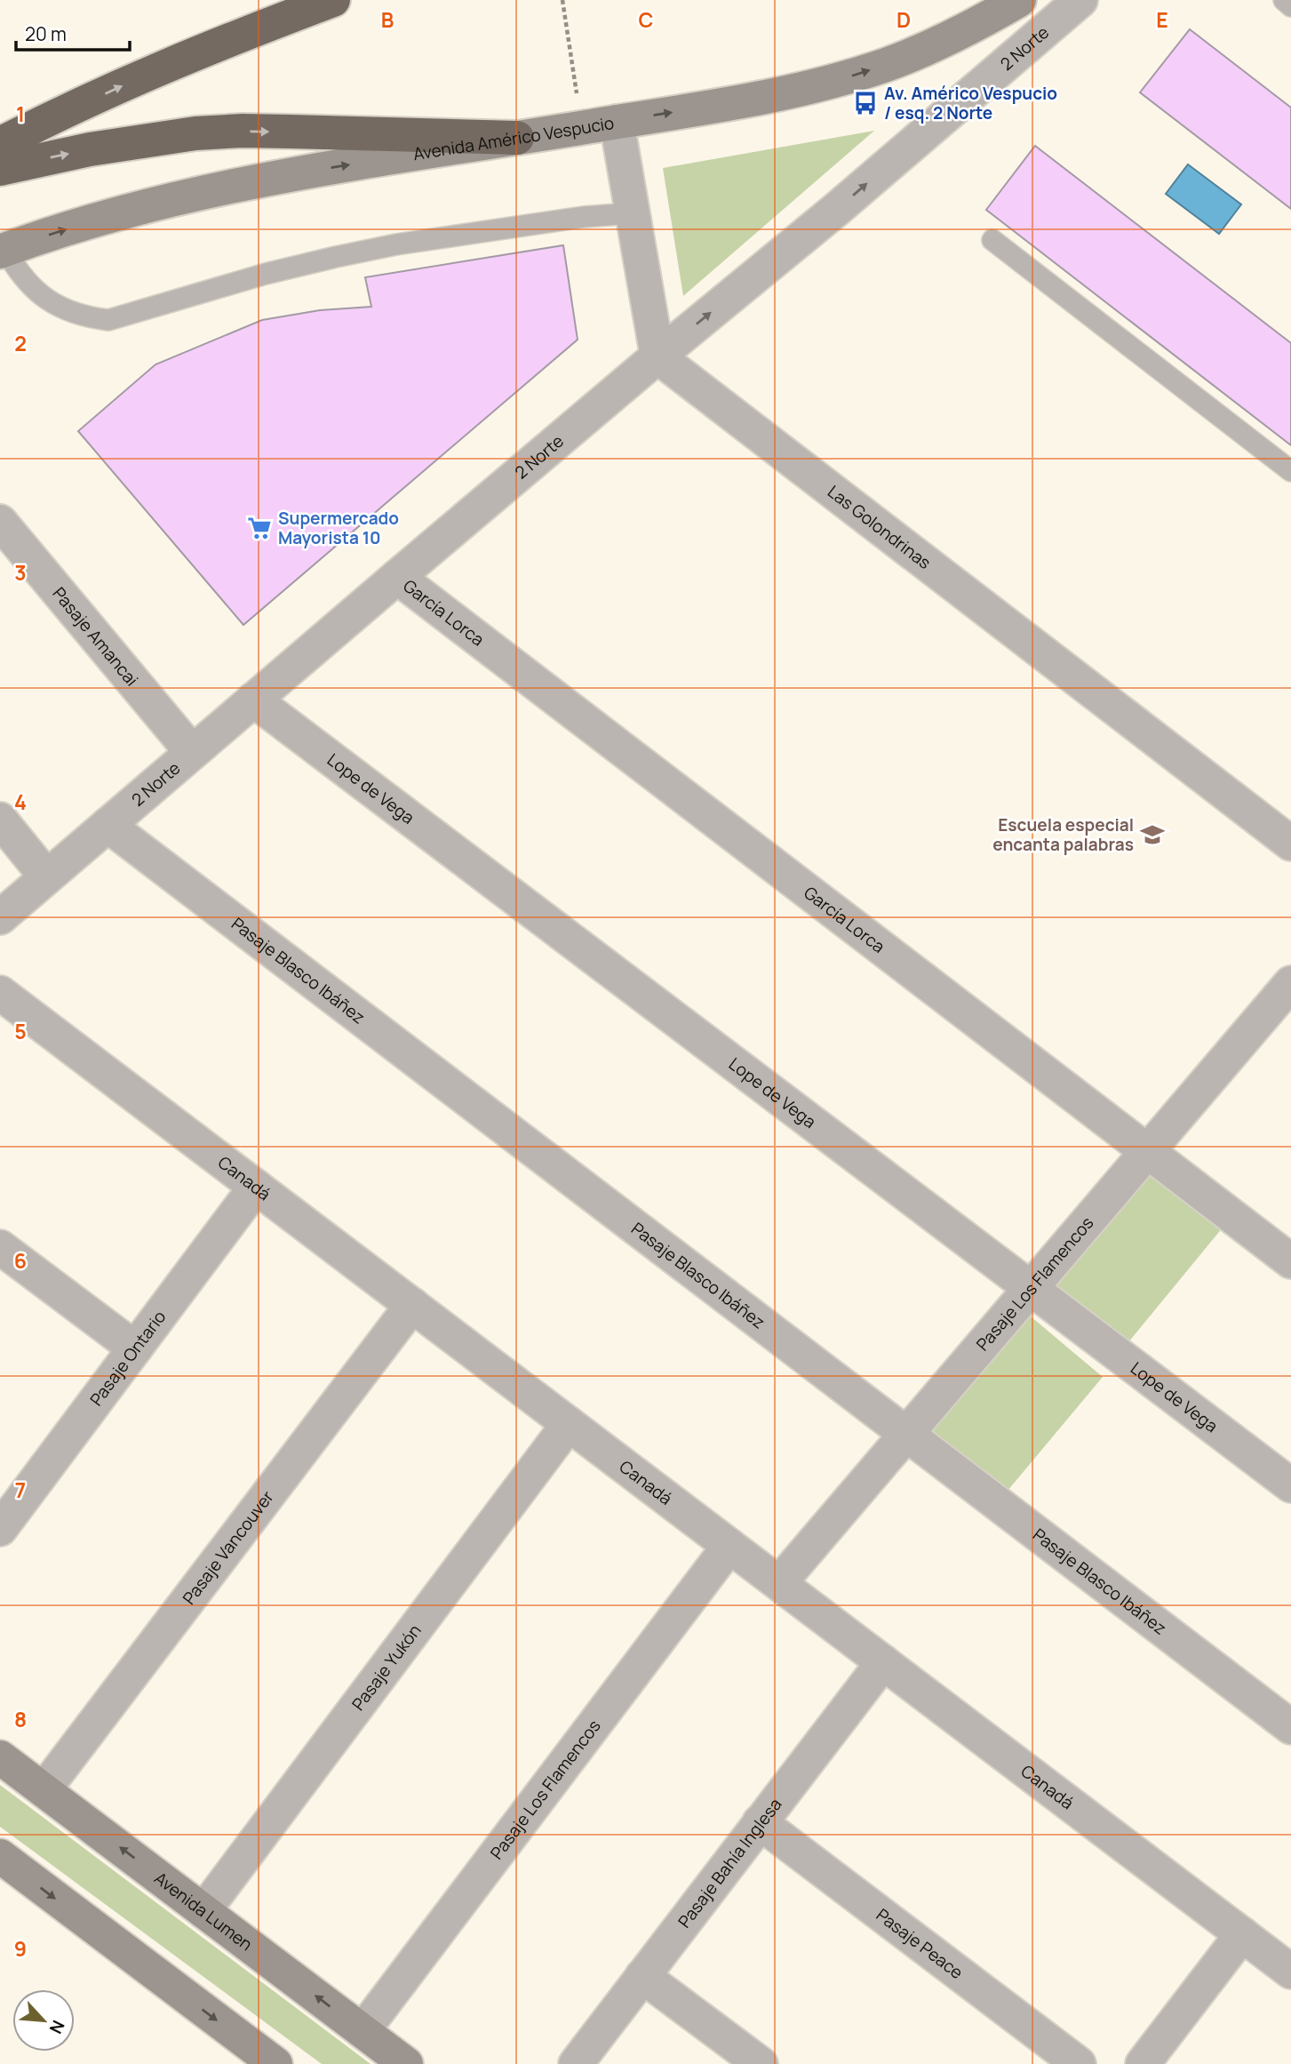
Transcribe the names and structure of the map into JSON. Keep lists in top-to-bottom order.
{
  "streets": {
    "main road": ["Avenida Américo Vespucio", "Avenida Lumen"],
    "street": [
      "2 Norte",
      "Las Golondrinas",
      "García Lorca",
      "Pasaje Amancai",
      "Lope de Vega",
      "Pasaje Blasco Ibáñez",
      "Canadá",
      "Pasaje Los Flamencos",
      "Pasaje Ontario",
      "Pasaje Vancouver",
      "Pasaje Yukón",
      "Pasaje Bahía Inglesa",
      "Pasaje Peace"
    ]
  },
  "crossings": [
    ["2 Norte", "Las Golondrinas"],
    ["2 Norte", "García Lorca"],
    ["2 Norte", "Pasaje Amancai"],
    ["2 Norte", "Lope de Vega"],
    ["2 Norte", "Pasaje Blasco Ibáñez"],
    ["García Lorca", "Pasaje Los Flamencos"],
    ["Lope de Vega", "Pasaje Los Flamencos"],
    ["Pasaje Blasco Ibáñez", "Pasaje Los Flamencos"],
    ["Canadá", "Pasaje Los Flamencos"],
    ["Canadá", "Pasaje Ontario"],
    ["Canadá", "Pasaje Vancouver"],
    ["Canadá", "Pasaje Yukón"],
    ["Canadá", "Pasaje Bahía Inglesa"],
    ["Pasaje Los Flamencos", "Avenida Lumen"],
    ["Pasaje Vancouver", "Avenida Lumen"],
    ["Pasaje Yukón", "Avenida Lumen"],
    ["Pasaje Bahía Inglesa", "Pasaje Peace"]
  ],
  "one_way": ["2 Norte", "Avenida Américo Vespucio"],
  "places": {
    "bus stop": ["Av. Américo Vespucio / esq. 2 Norte"],
    "supermarket": ["Supermercado Mayorista 10"],
    "school or university": ["Escuela especial encanta palabras"]
  },
  "scale_bar": "20 m",
  "north": "bottom right",
  "grid": {
    "columns": [
      "B",
      "C",
      "D",
      "E"
    ],
    "rows": [
      "1",
      "2",
      "3",
      "4",
      "5",
      "6",
      "7",
      "8",
      "9"
    ]
  }
}
